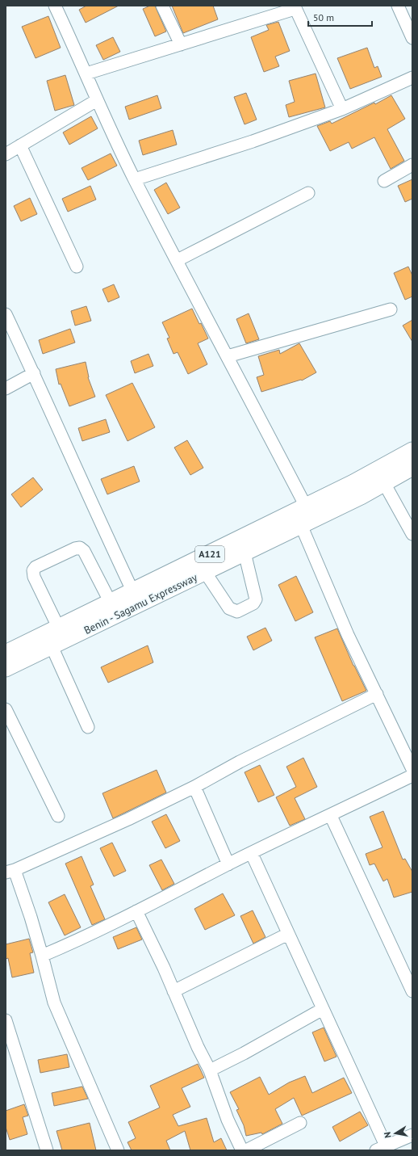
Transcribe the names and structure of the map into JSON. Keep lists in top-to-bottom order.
{
  "streets": {
    "highway": ["A121", "Benin - Sagamu Expressway"]
  },
  "scale_bar": "50 m",
  "north": "left"
}
